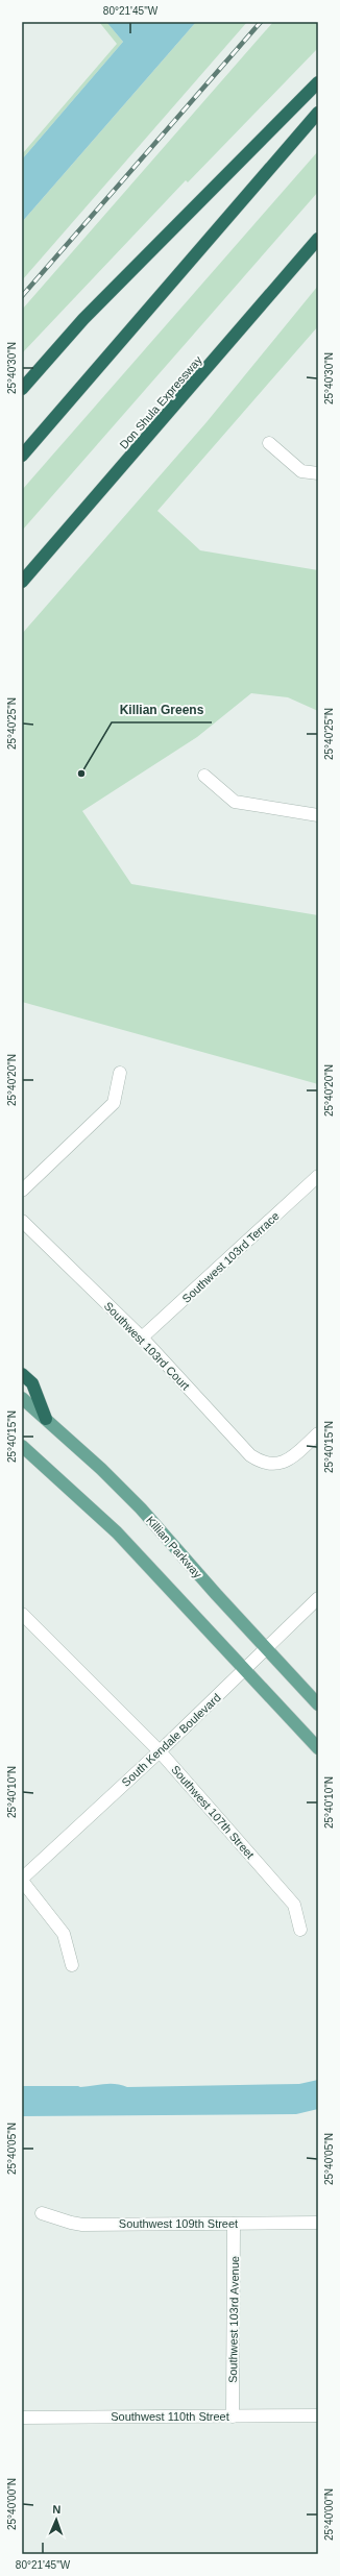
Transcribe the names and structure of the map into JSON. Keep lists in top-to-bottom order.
{
  "streets": {
    "highway": ["Don Shula Expressway"],
    "main road": ["Killian Parkway"],
    "street": [
      "Southwest 103rd Terrace",
      "Southwest 103rd Court",
      "South Kendale Boulevard",
      "Southwest 107th Street",
      "Southwest 109th Street",
      "Southwest 103rd Avenue",
      "Southwest 110th Street"
    ]
  },
  "crossings": [
    ["Southwest 103rd Terrace", "Southwest 103rd Court"],
    ["Killian Parkway", "South Kendale Boulevard"],
    ["South Kendale Boulevard", "Southwest 107th Street"],
    ["Southwest 109th Street", "Southwest 103rd Avenue"],
    ["Southwest 103rd Avenue", "Southwest 110th Street"]
  ],
  "places": ["Killian Greens"],
  "north": "top",
  "coordinates": [
    "80°21'45\"W",
    "25°40'30\"N",
    "25°40'25\"N",
    "25°40'20\"N",
    "25°40'15\"N",
    "25°40'10\"N",
    "25°40'05\"N",
    "25°40'00\"N"
  ]
}
